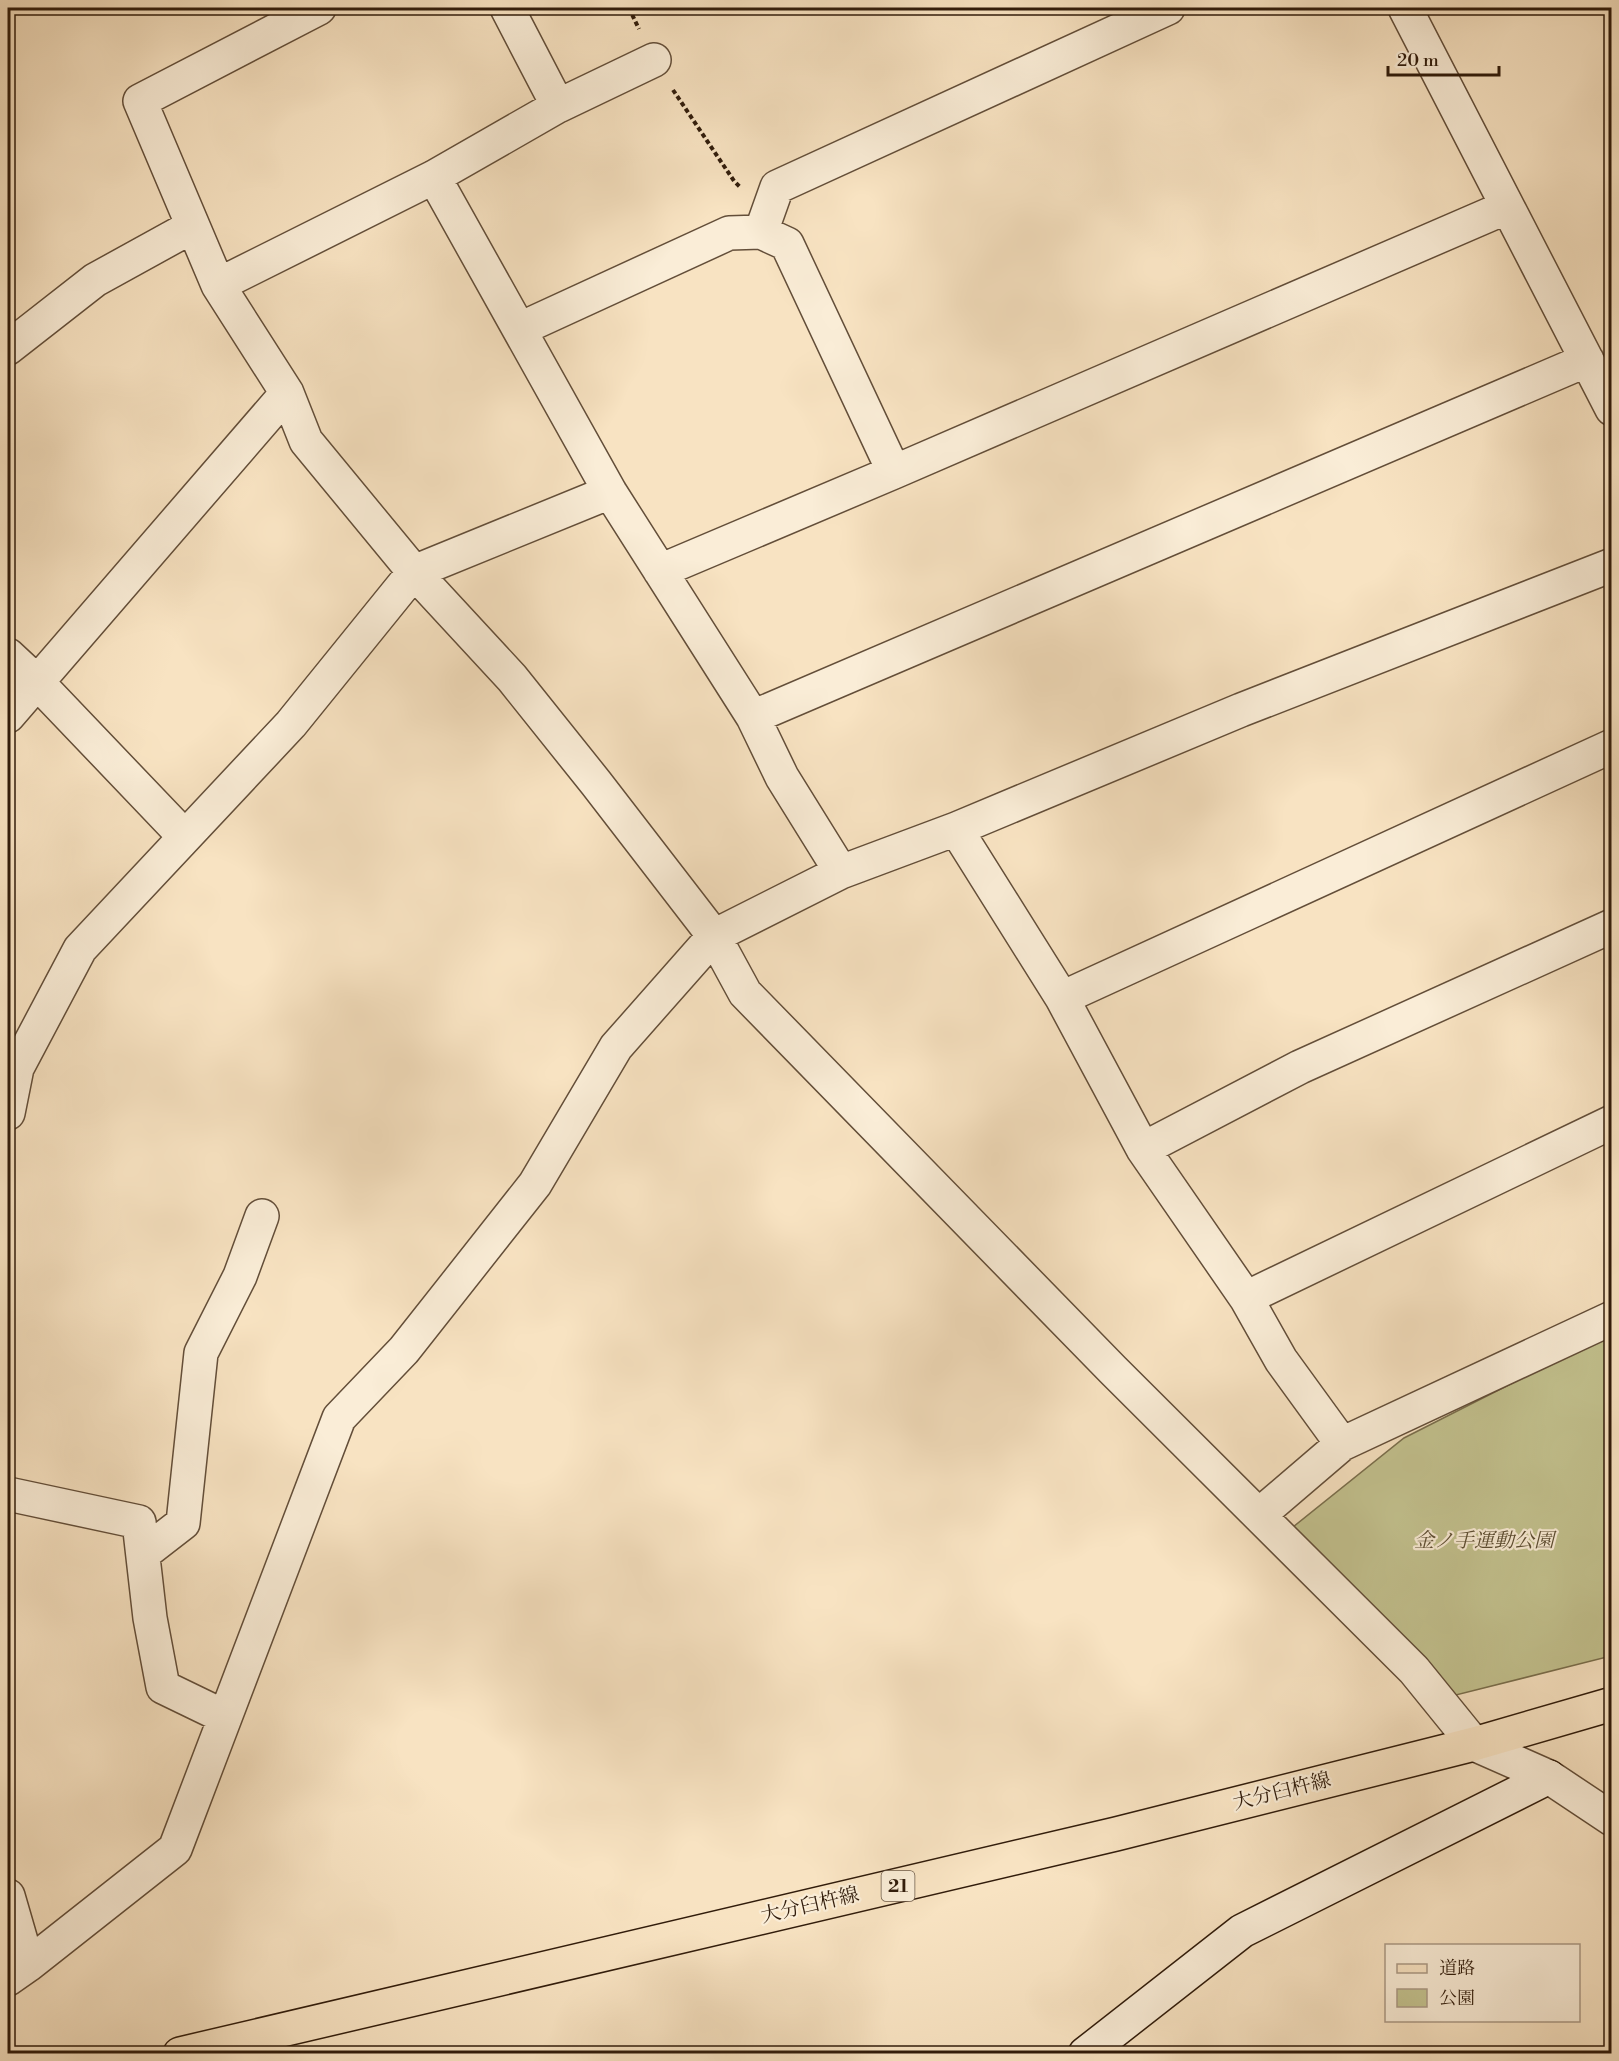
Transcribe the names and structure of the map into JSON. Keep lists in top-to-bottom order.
{
  "streets": {
    "main road": ["大分臼杵線", "21"]
  },
  "parks": ["金ノ手運動公園"],
  "legend": ["道路", "公園"],
  "scale_bar": "20 m"
}
